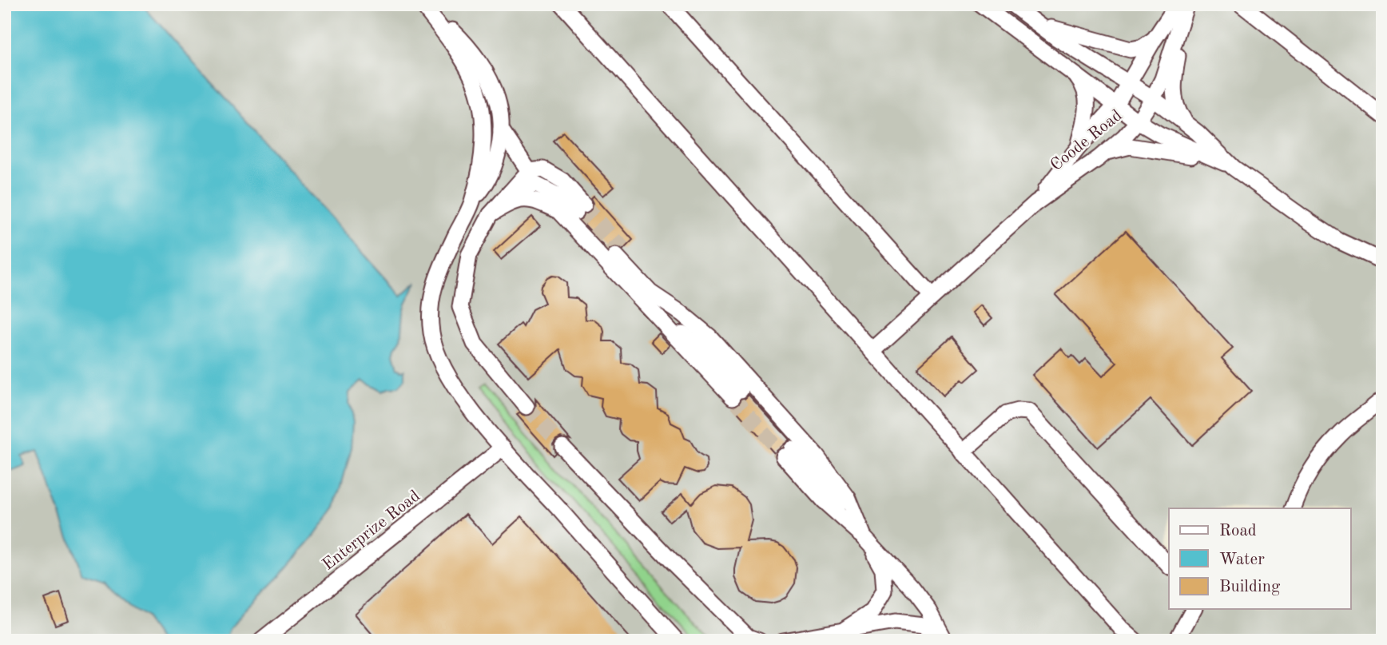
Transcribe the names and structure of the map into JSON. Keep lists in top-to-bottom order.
{
  "streets": {
    "street": ["Coode Road", "Enterprize Road"]
  },
  "legend": ["Road", "Water", "Building"]
}
